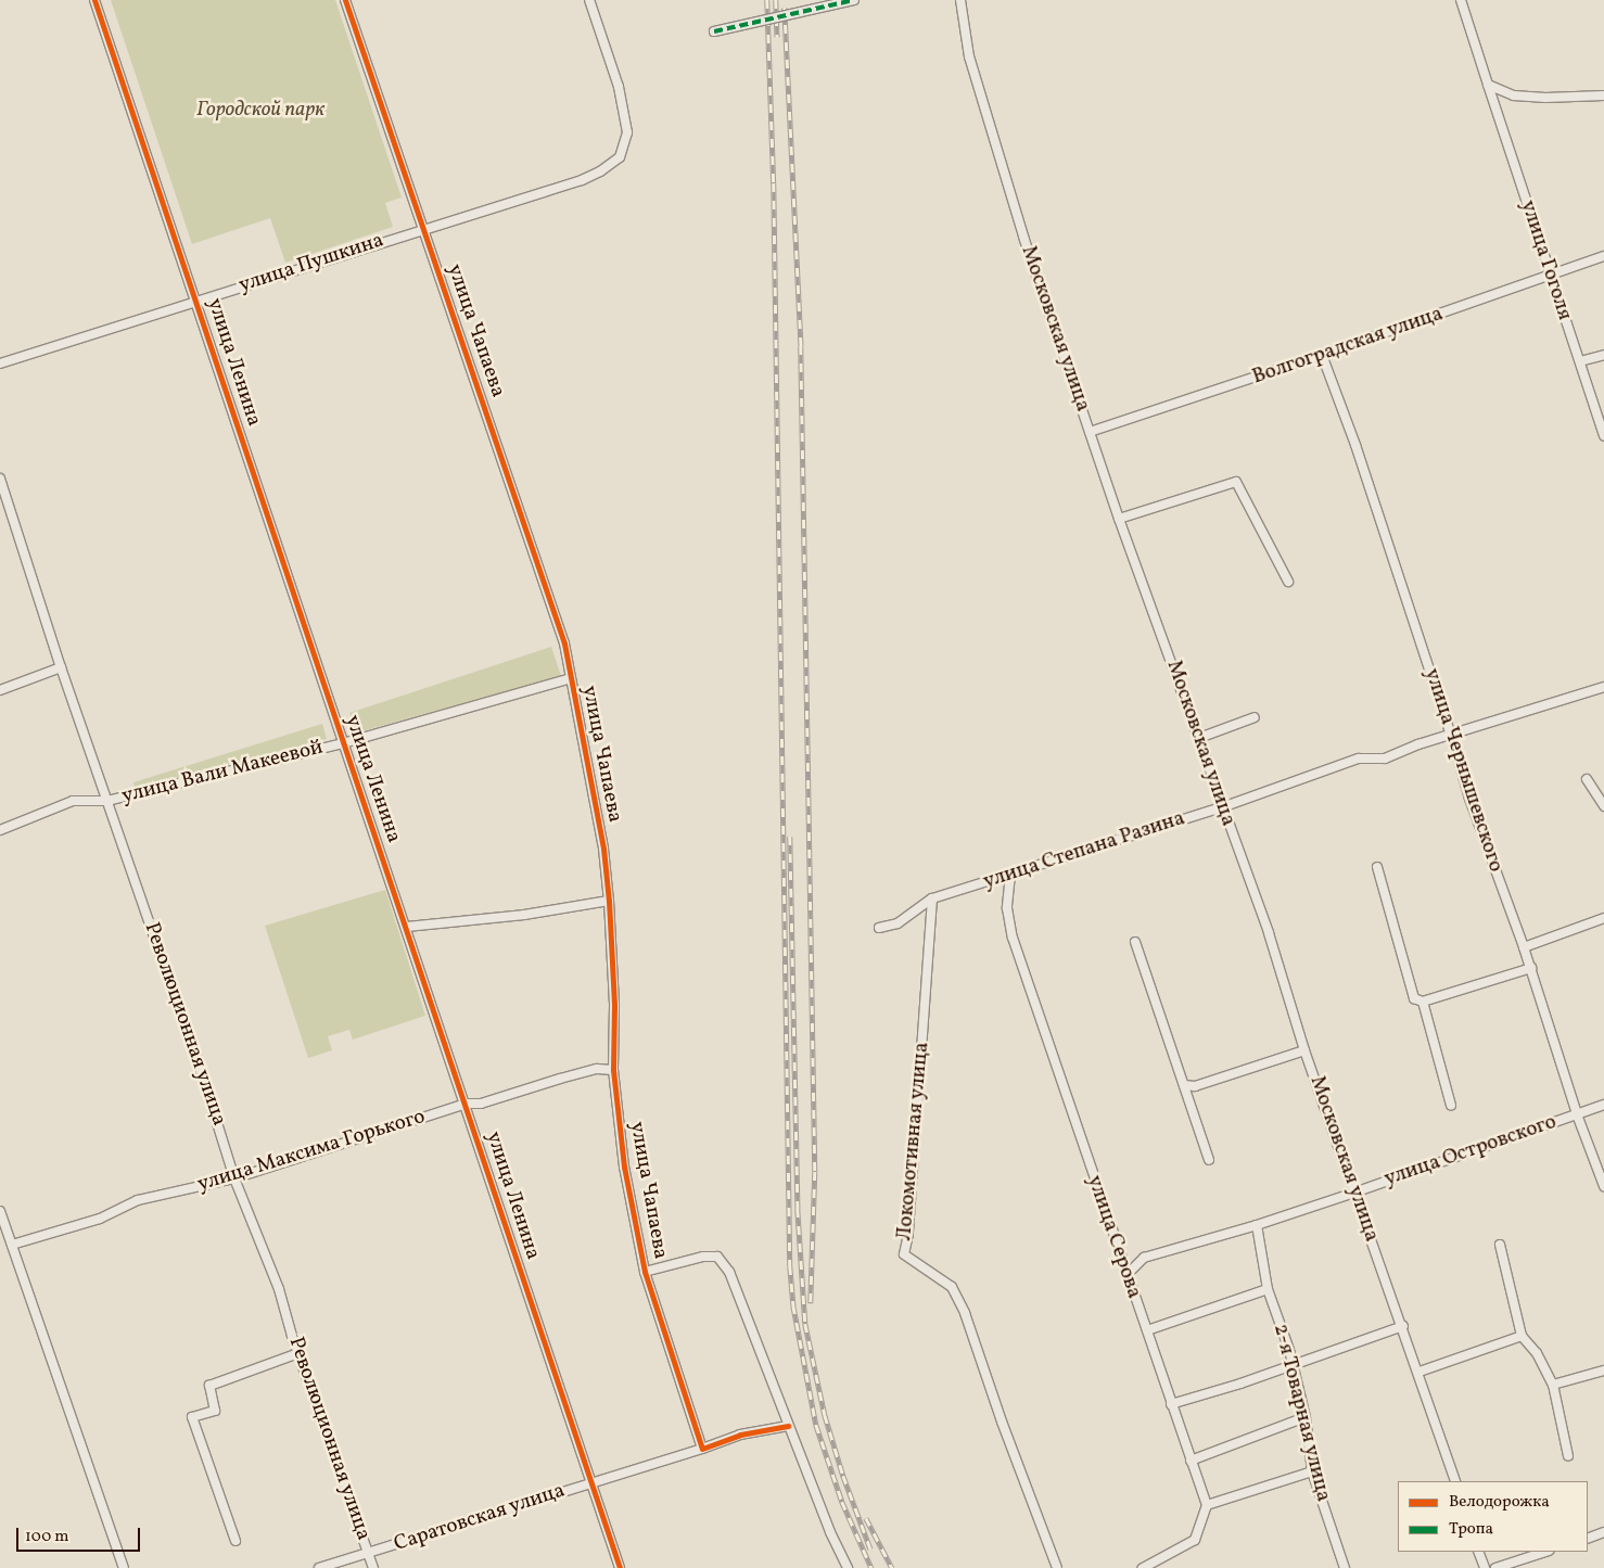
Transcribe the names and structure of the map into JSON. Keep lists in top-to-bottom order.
{
  "streets": {
    "street": [
      "улица Гоголя",
      "улица Пушкина",
      "Московская улица",
      "улица Чапаева",
      "Волгоградская улица",
      "улица Ленина",
      "улица Чернышевского",
      "улица Вали Макеевой",
      "улица Степана Разина",
      "Революционная улица",
      "Локомотивная улица",
      "улица Максима Горького",
      "улица Островского",
      "улица Серова",
      "2-я Товарная улица",
      "Саратовская улица"
    ]
  },
  "crossings": [
    ["улица Гоголя", "Волгоградская улица"],
    ["улица Пушкина", "улица Чапаева"],
    ["улица Пушкина", "улица Ленина"],
    ["Московская улица", "Волгоградская улица"],
    ["Московская улица", "улица Степана Разина"],
    ["Московская улица", "улица Островского"],
    ["улица Чапаева", "улица Вали Макеевой"],
    ["улица Чапаева", "улица Максима Горького"],
    ["улица Чапаева", "Саратовская улица"],
    ["Волгоградская улица", "улица Чернышевского"],
    ["улица Ленина", "улица Вали Макеевой"],
    ["улица Ленина", "улица Максима Горького"],
    ["улица Ленина", "Саратовская улица"],
    ["улица Чернышевского", "улица Степана Разина"],
    ["улица Чернышевского", "улица Островского"],
    ["улица Вали Макеевой", "Революционная улица"],
    ["улица Степана Разина", "Локомотивная улица"],
    ["улица Степана Разина", "улица Серова"],
    ["Революционная улица", "улица Максима Горького"],
    ["Революционная улица", "Саратовская улица"],
    ["улица Островского", "улица Серова"],
    ["улица Островского", "2-я Товарная улица"]
  ],
  "parks": ["Городской парк"],
  "legend": ["Велодорожка", "Тропа"],
  "scale_bar": "100 m"
}
